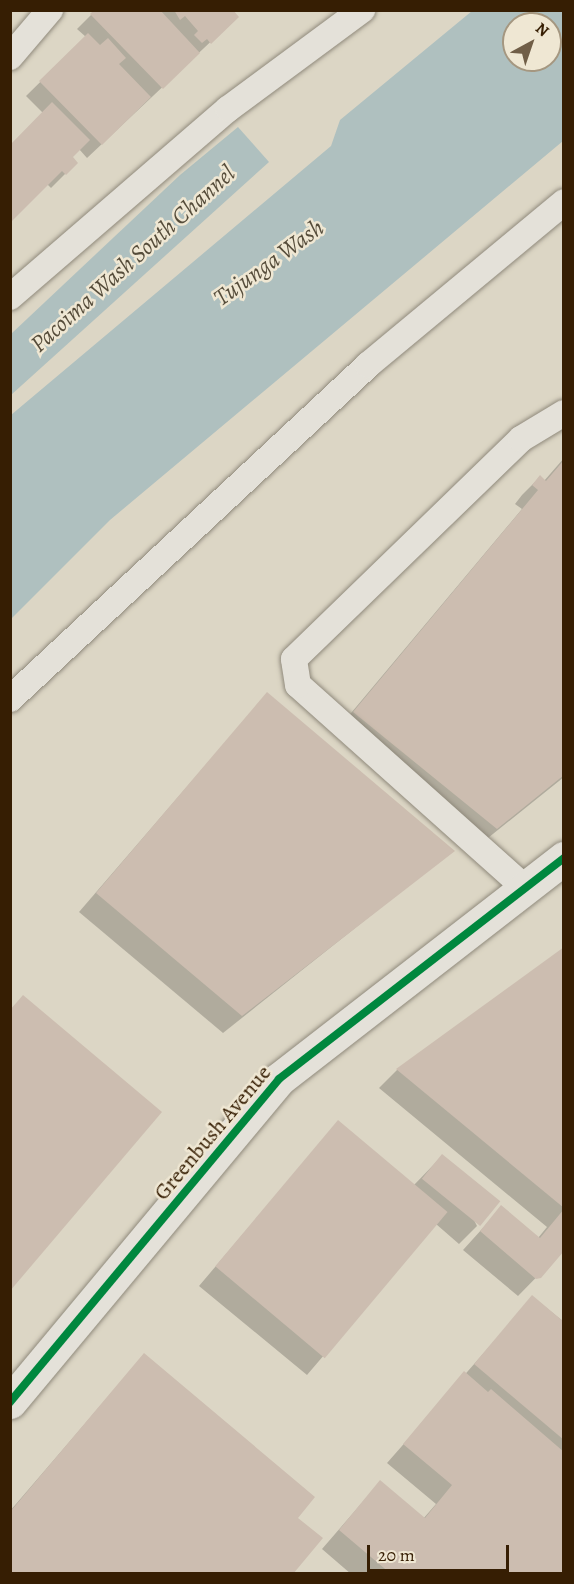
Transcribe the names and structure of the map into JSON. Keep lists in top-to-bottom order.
{
  "streets": {
    "street": ["Greenbush Avenue"]
  },
  "water": ["Pacoima Wash South Channel", "Tujunga Wash"],
  "scale_bar": "20 m",
  "north": "top right"
}
